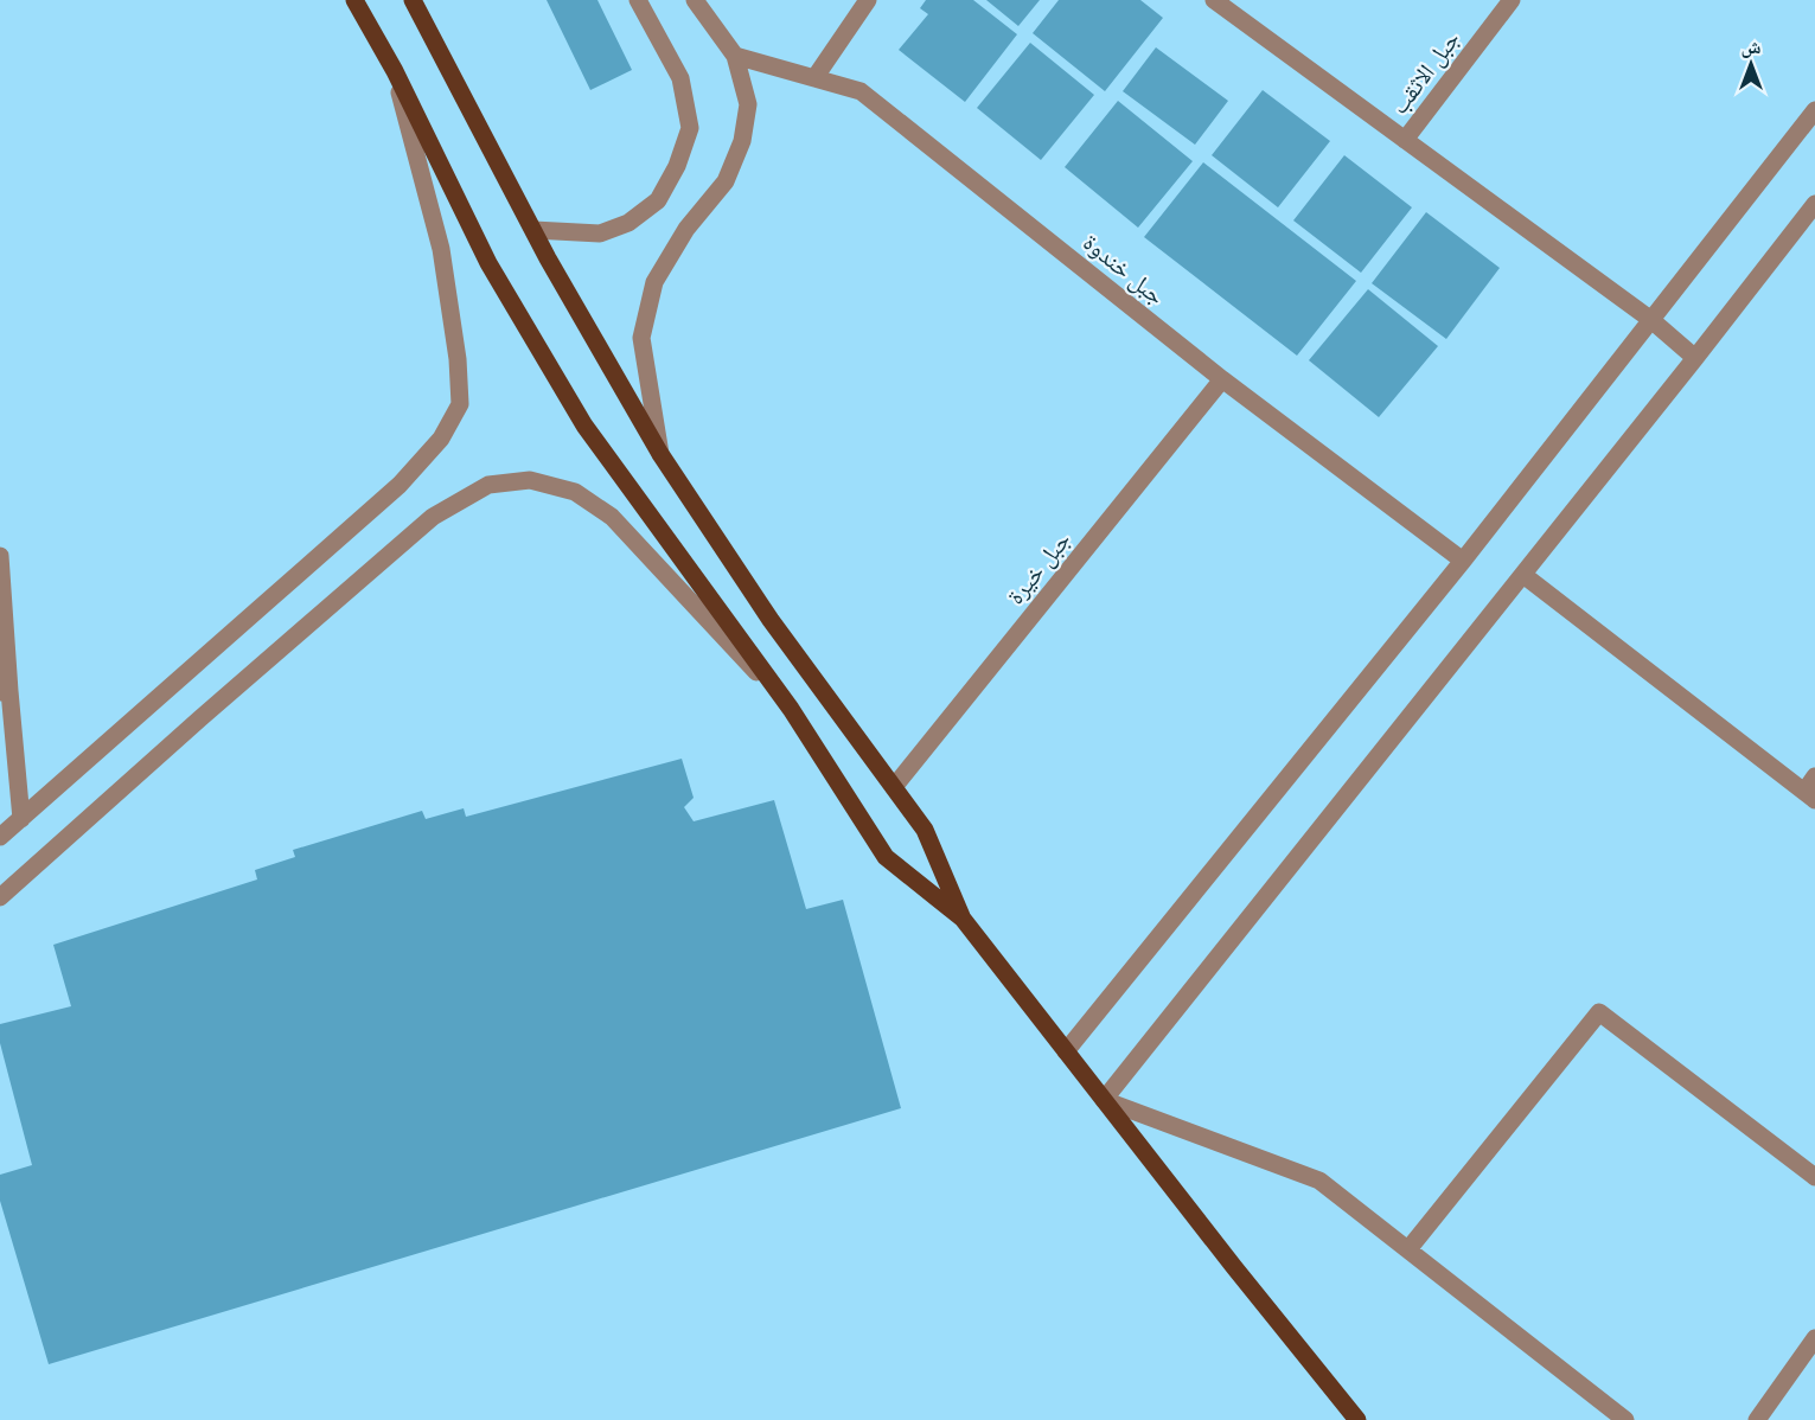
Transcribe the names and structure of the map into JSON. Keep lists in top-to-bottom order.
{
  "streets": {
    "street": ["جبل الاثقب", "جبل خندوة", "جبل خيرة"]
  },
  "crossings": [
    ["جبل خندوة", "جبل خيرة"]
  ],
  "north": "top"
}
